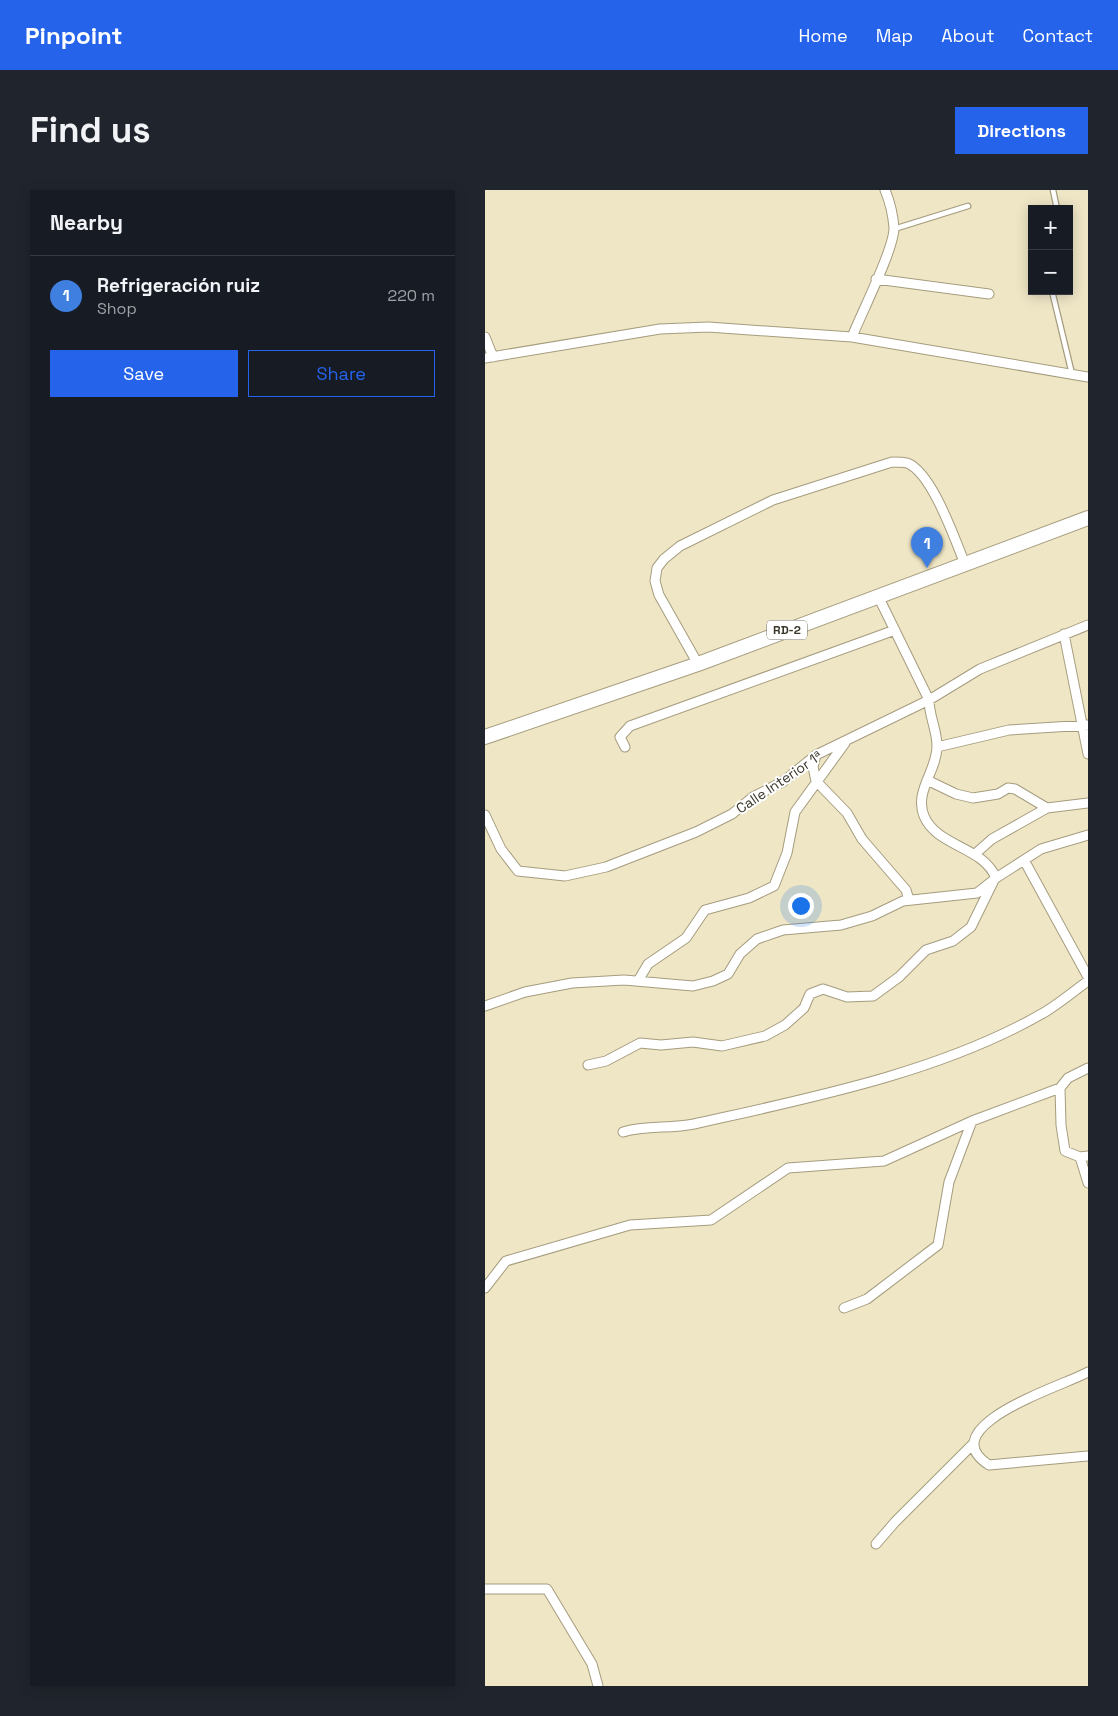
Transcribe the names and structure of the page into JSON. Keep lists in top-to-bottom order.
{
  "streets": {
    "main road": ["RD-2"],
    "street": ["Calle Interior 1ª"]
  },
  "page": {
    "header": "Pinpoint",
    "nav": [
      "Home",
      "Map",
      "About",
      "Contact"
    ],
    "buttons": [
      "Directions",
      ["Save", "Share"]
    ],
    "title": "Find us",
    "heading": "Nearby",
    "map_buttons": ["+", "−"],
    "list": [
      {
        "mark": "1",
        "name": "Refrigeración ruiz",
        "note": "Shop",
        "value": "220 m"
      }
    ],
    "pins": "1"
  }
}
